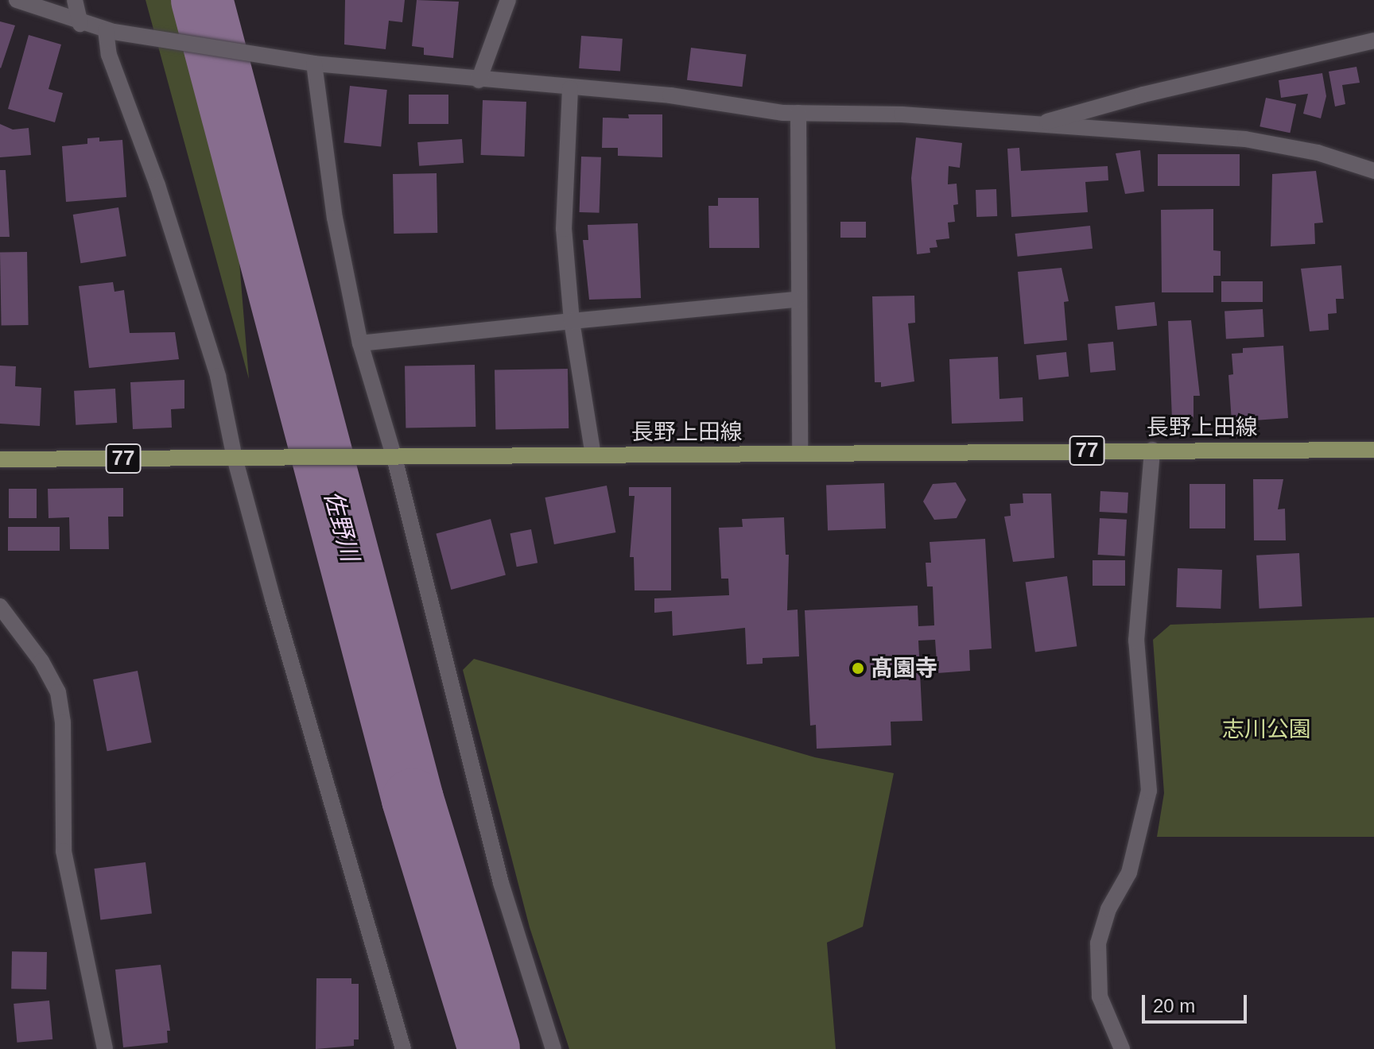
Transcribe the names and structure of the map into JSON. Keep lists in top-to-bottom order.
{
  "streets": {
    "main road": ["長野上田線", "77"]
  },
  "water": ["佐野川"],
  "parks": ["志川公園"],
  "places": ["髙園寺"],
  "scale_bar": "20 m"
}
